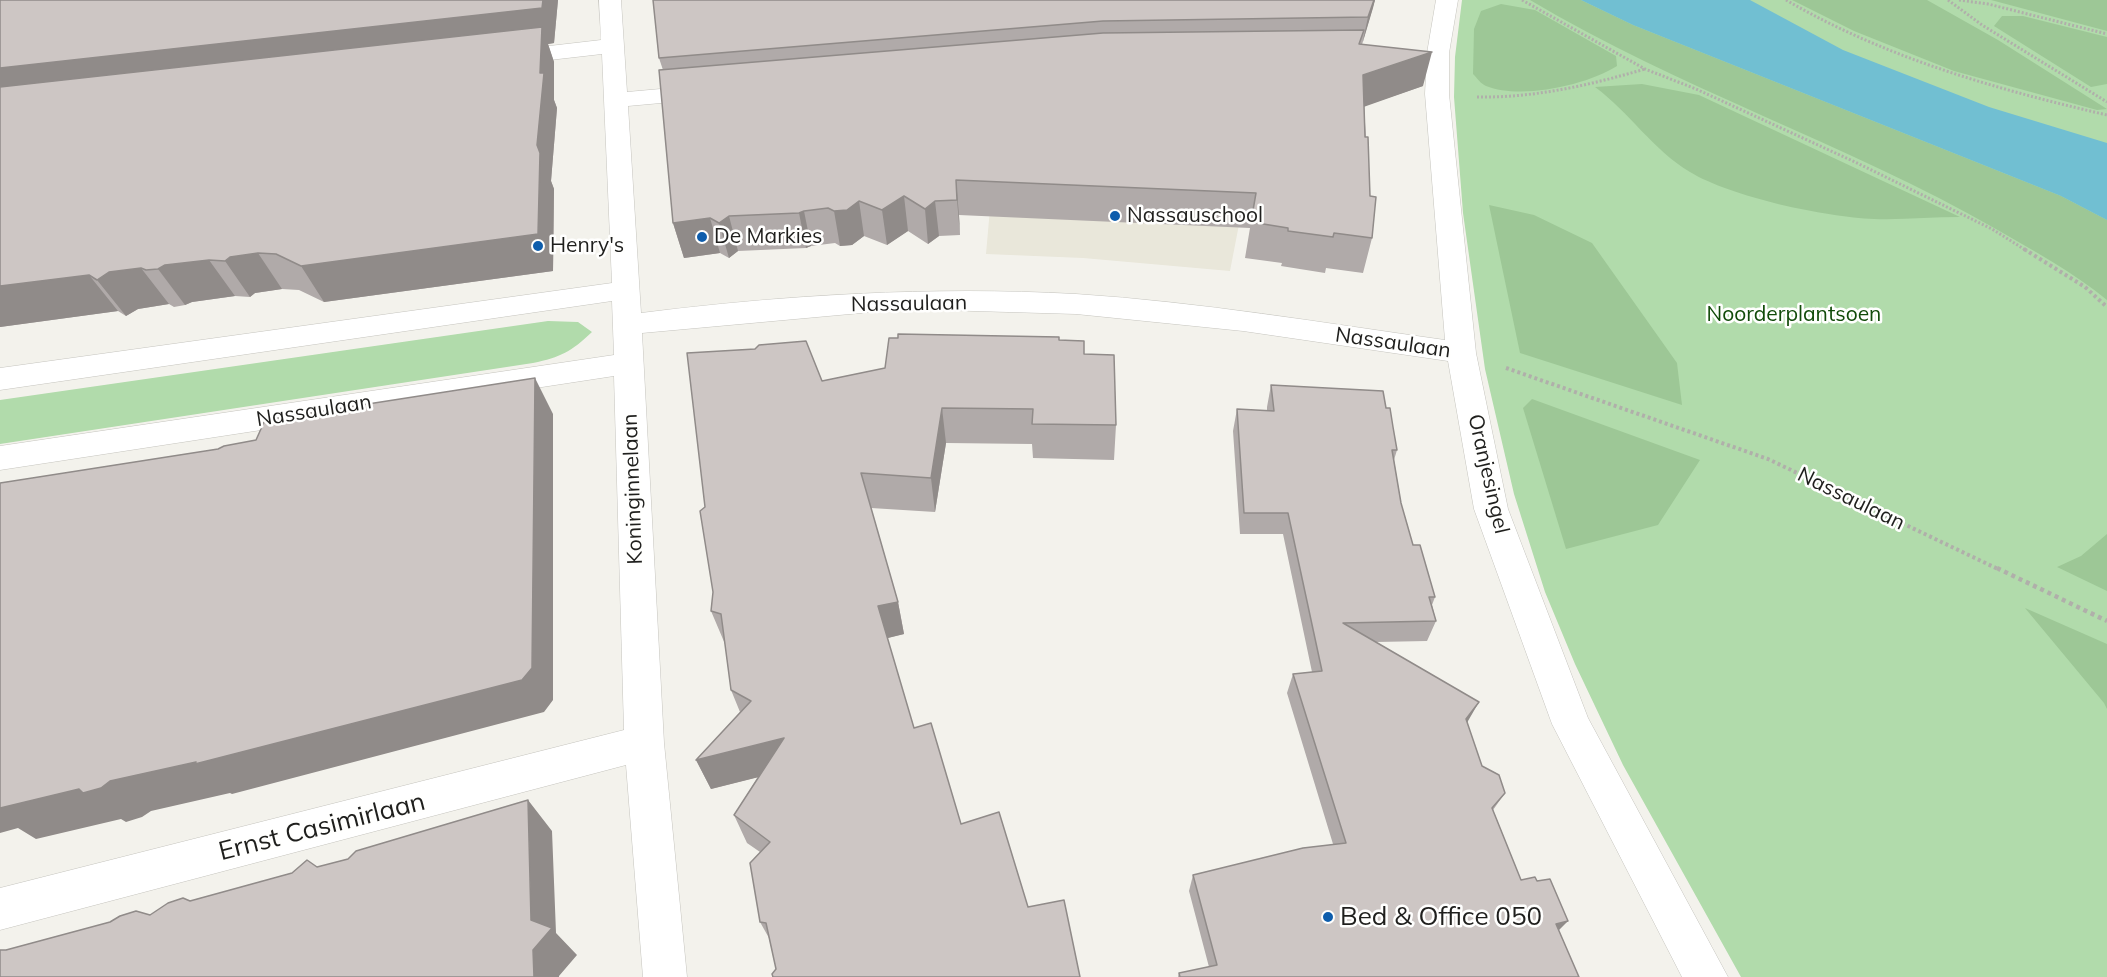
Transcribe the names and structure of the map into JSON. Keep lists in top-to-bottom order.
{
  "streets": {
    "street": [
      "Nassaulaan",
      "Oranjesingel",
      "Koninginnelaan",
      "Ernst Casimirlaan"
    ]
  },
  "crossings": [
    ["Nassaulaan", "Oranjesingel"],
    ["Nassaulaan", "Koninginnelaan"],
    ["Koninginnelaan", "Ernst Casimirlaan"]
  ],
  "parks": ["Noorderplantsoen"],
  "places": [
    "Nassauschool",
    "De Markies",
    "Henry's",
    "Bed & Office 050"
  ]
}
